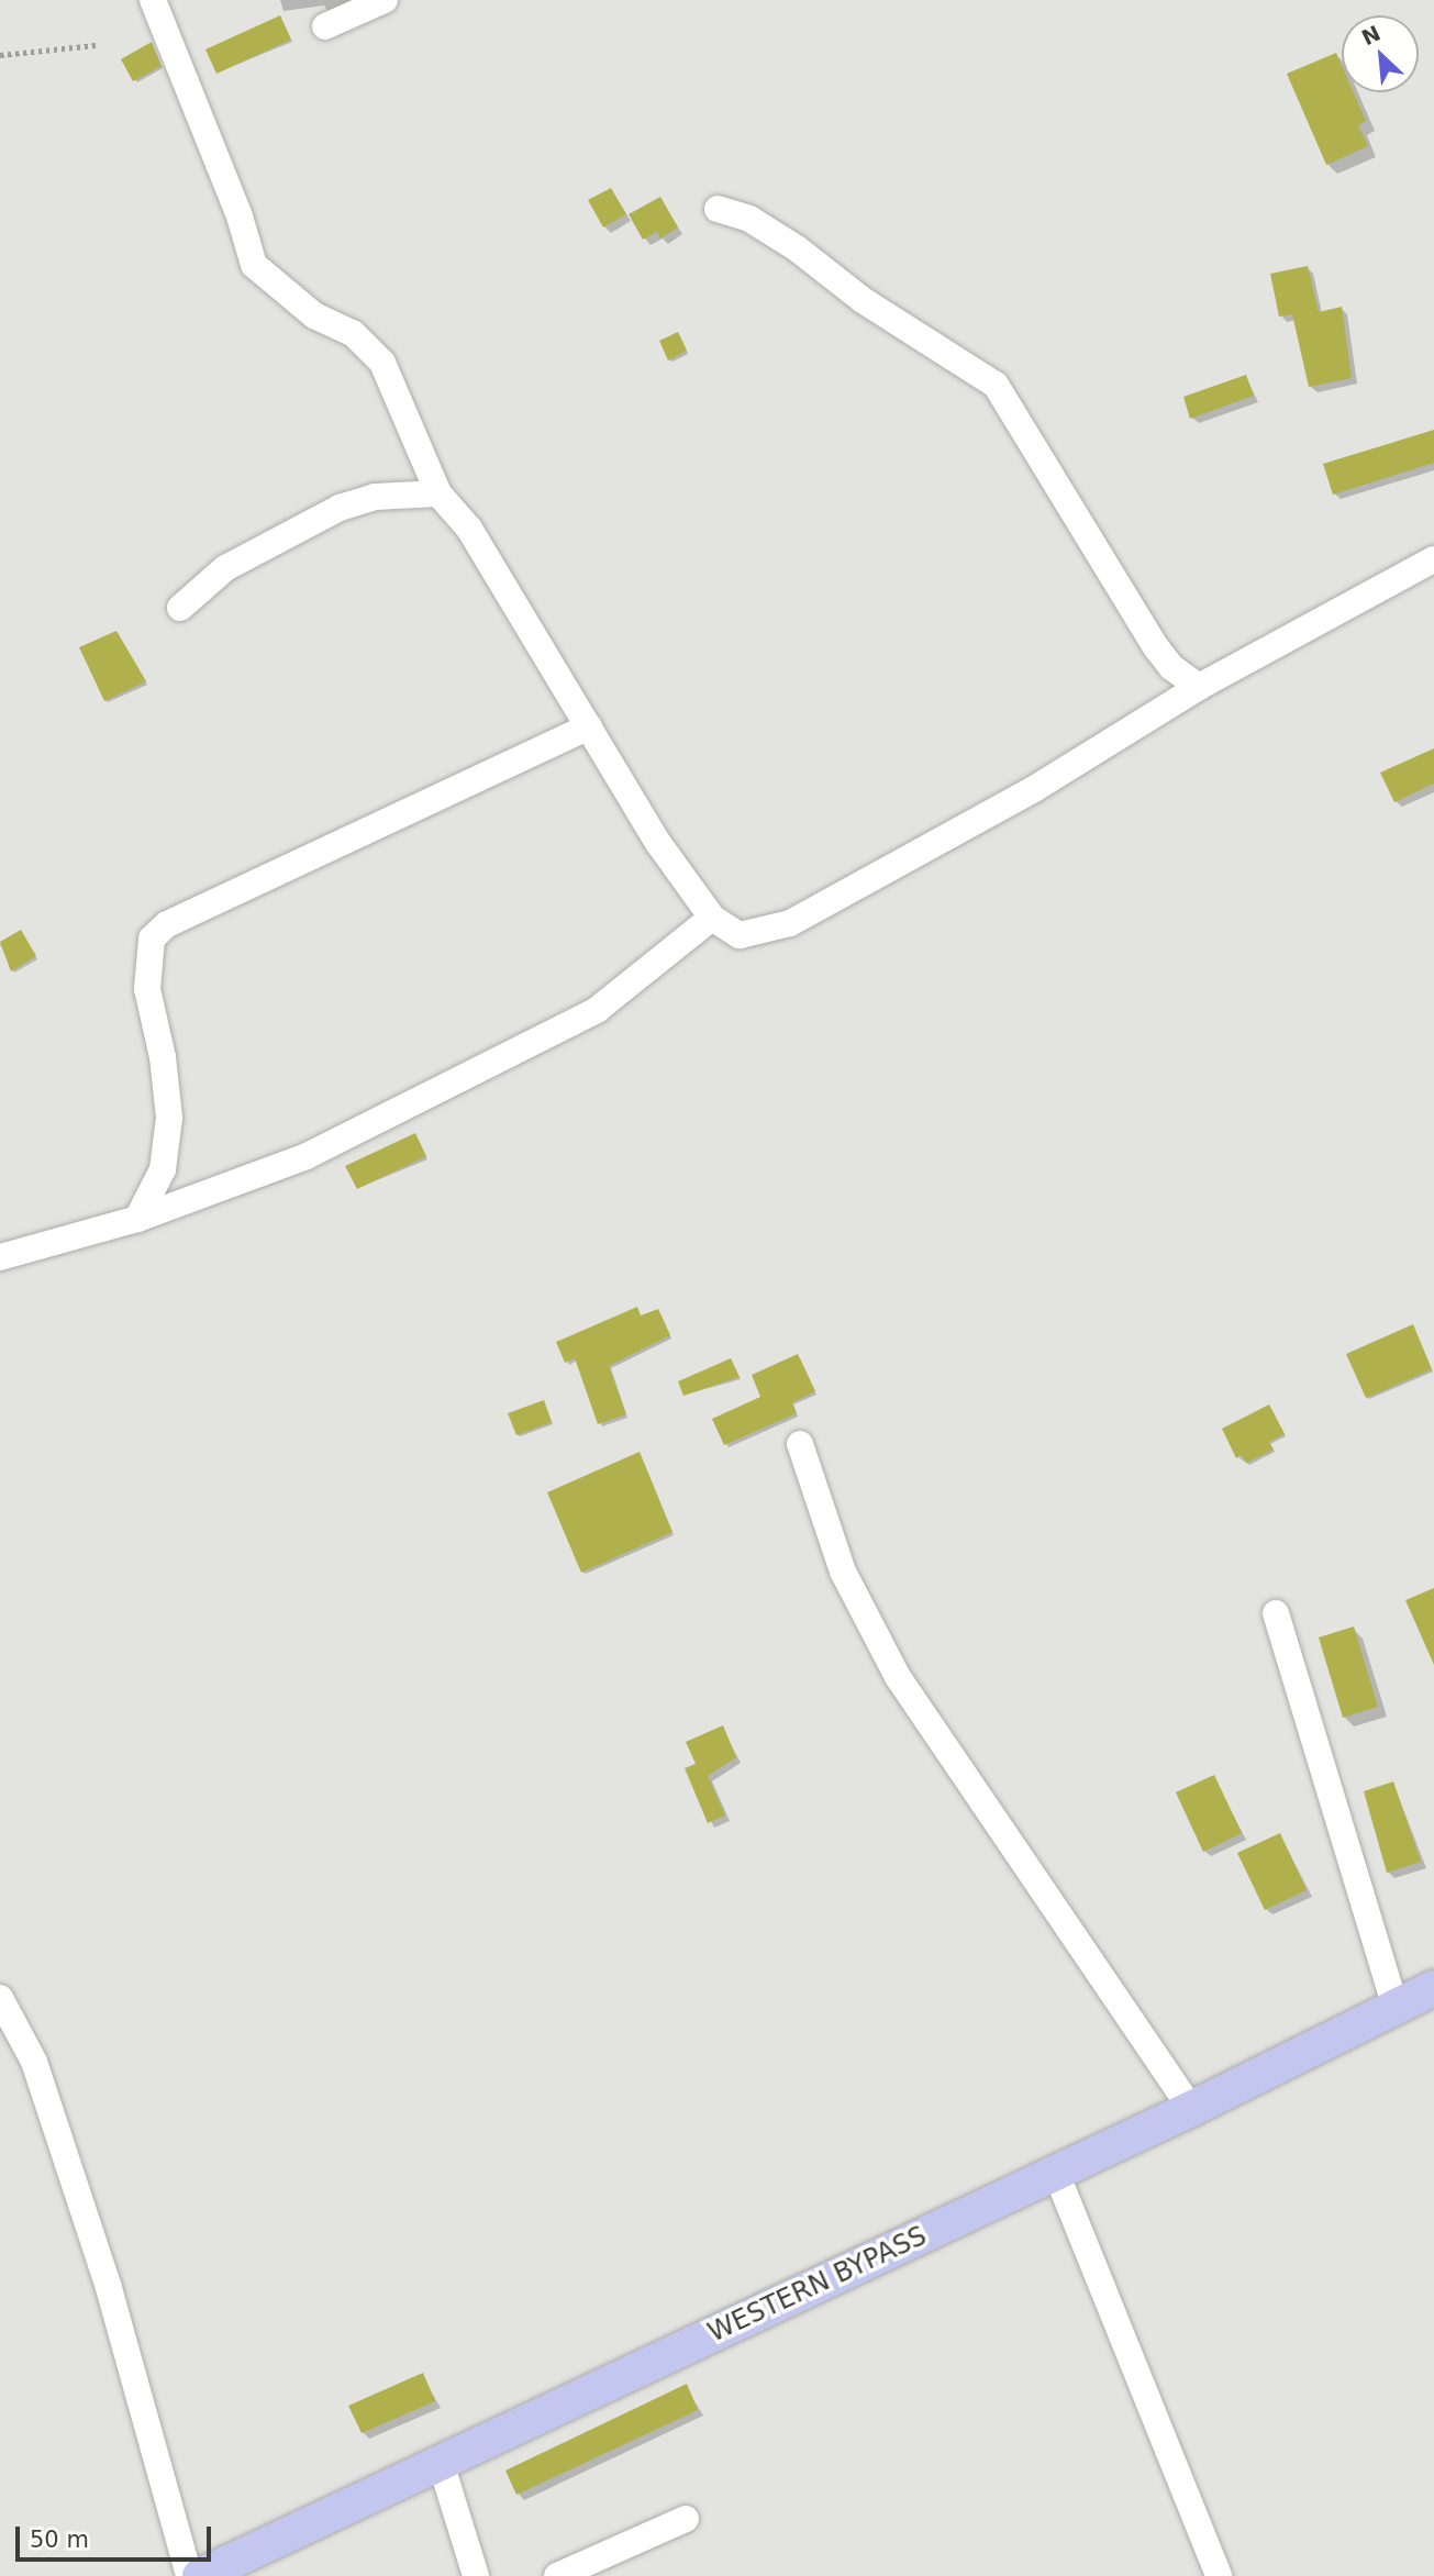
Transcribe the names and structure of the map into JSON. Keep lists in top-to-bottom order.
{
  "streets": {
    "main road": ["WESTERN BYPASS"]
  },
  "scale_bar": "50 m",
  "north": "top left"
}
